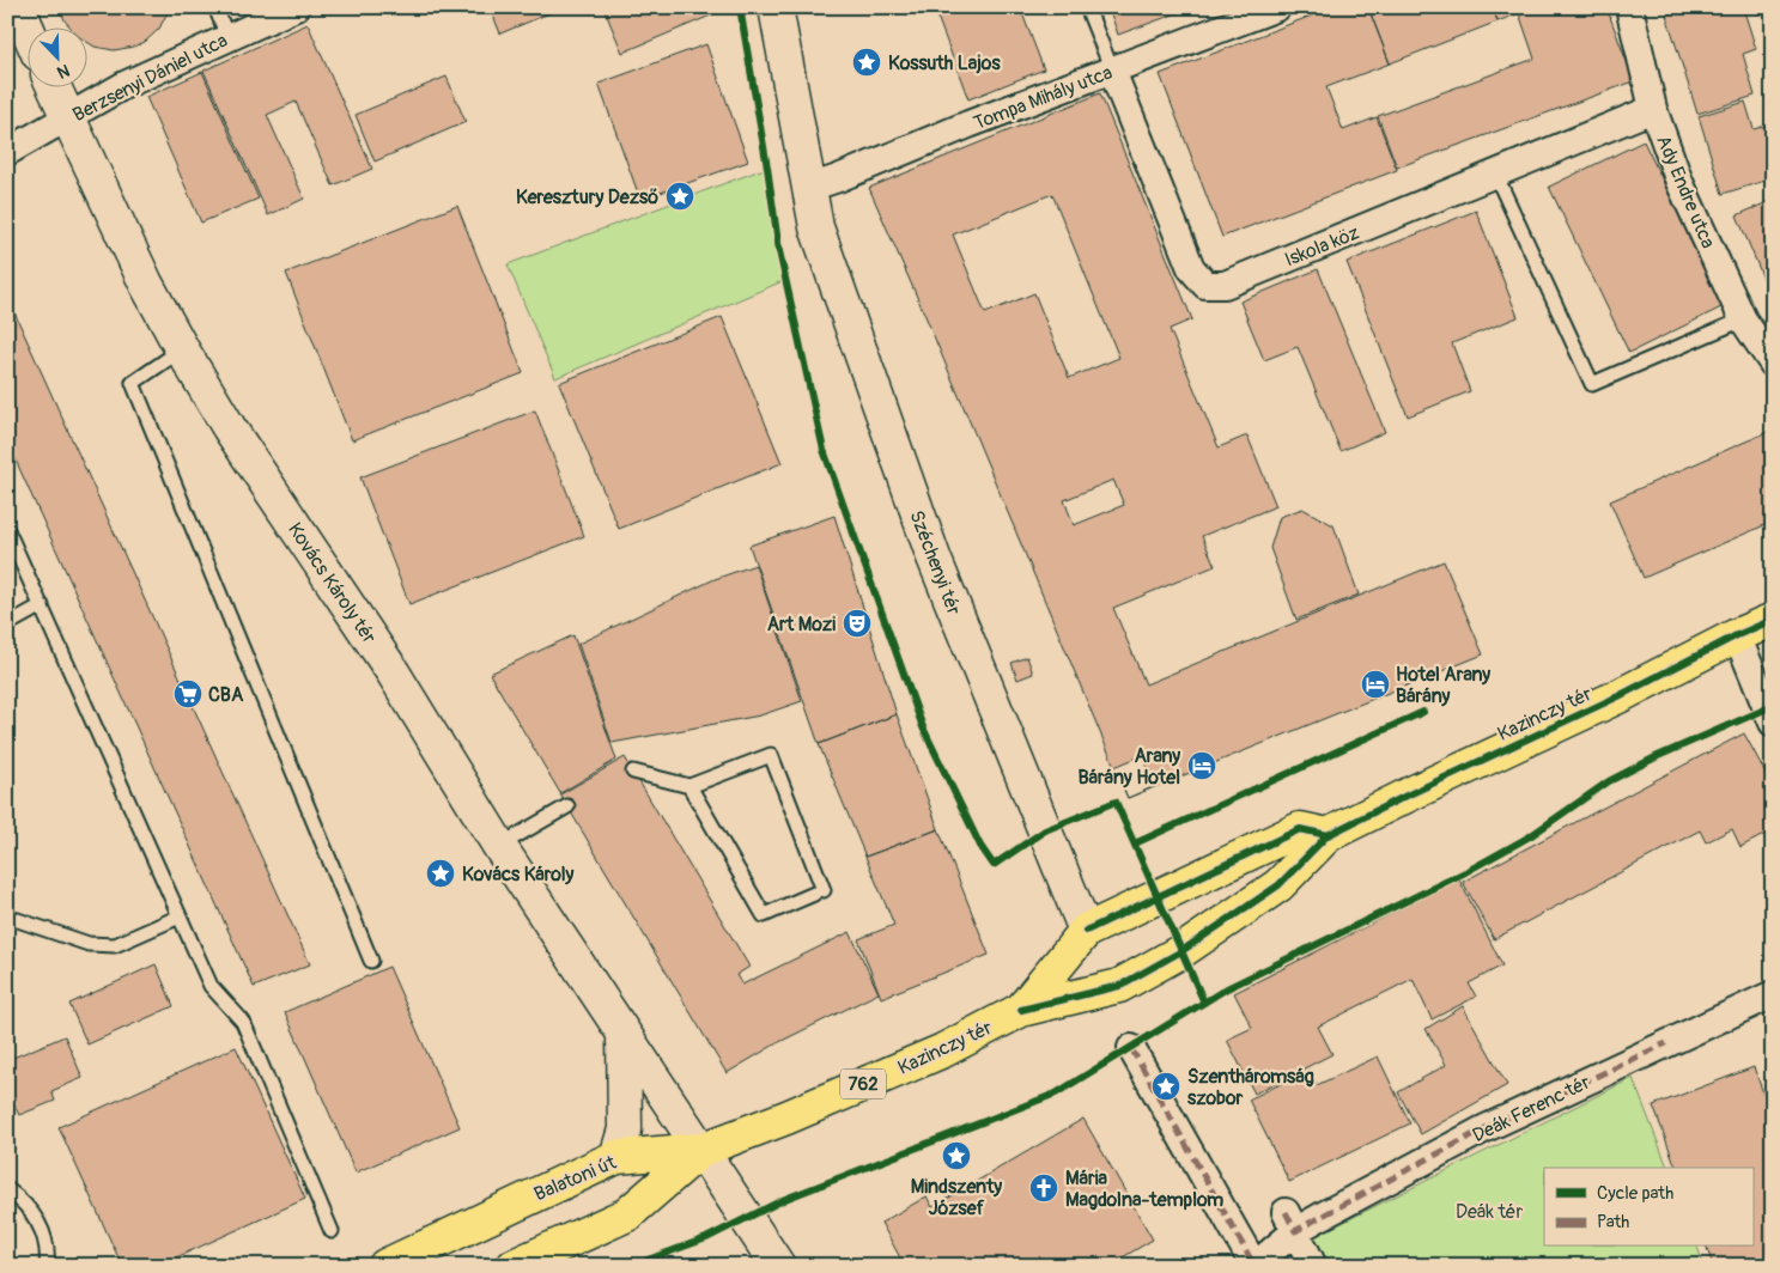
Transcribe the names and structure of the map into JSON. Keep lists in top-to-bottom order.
{
  "streets": {
    "main road": [
      "Széchenyi tér",
      "Kovács Károly tér",
      "Kazinczy tér",
      "762",
      "Balatoni út"
    ],
    "street": [
      "Berzsenyi Dániel utca",
      "Tompa Mihály utca",
      "Ady Endre utca",
      "Iskola köz",
      "Deák Ferenc tér"
    ]
  },
  "crossings": [
    ["Berzsenyi Dániel utca", "Kovács Károly tér"],
    ["Tompa Mihály utca", "Iskola köz"],
    ["Tompa Mihály utca", "Széchenyi tér"],
    ["Ady Endre utca", "Iskola köz"],
    ["Széchenyi tér", "Kazinczy tér"],
    ["Kovács Károly tér", "Kazinczy tér"],
    ["Kovács Károly tér", "762"],
    ["Kovács Károly tér", "Balatoni út"],
    ["Kazinczy tér", "762"],
    ["Kazinczy tér", "Balatoni út"],
    ["762", "Balatoni út"]
  ],
  "parks": ["Deák tér"],
  "places": {
    "place": [
      "Kossuth Lajos",
      "Keresztury Dezső",
      "Kovács Károly",
      "Szentháromság szobor",
      "Mindszenty József"
    ],
    "theatre": ["Art Mozi"],
    "hotel": ["Hotel Arany Bárány", "Arany Bárány Hotel"],
    "supermarket": ["CBA"],
    "church": ["Mária Magdolna-templom"]
  },
  "legend": ["Cycle path", "Path"],
  "north": "bottom right"
}
